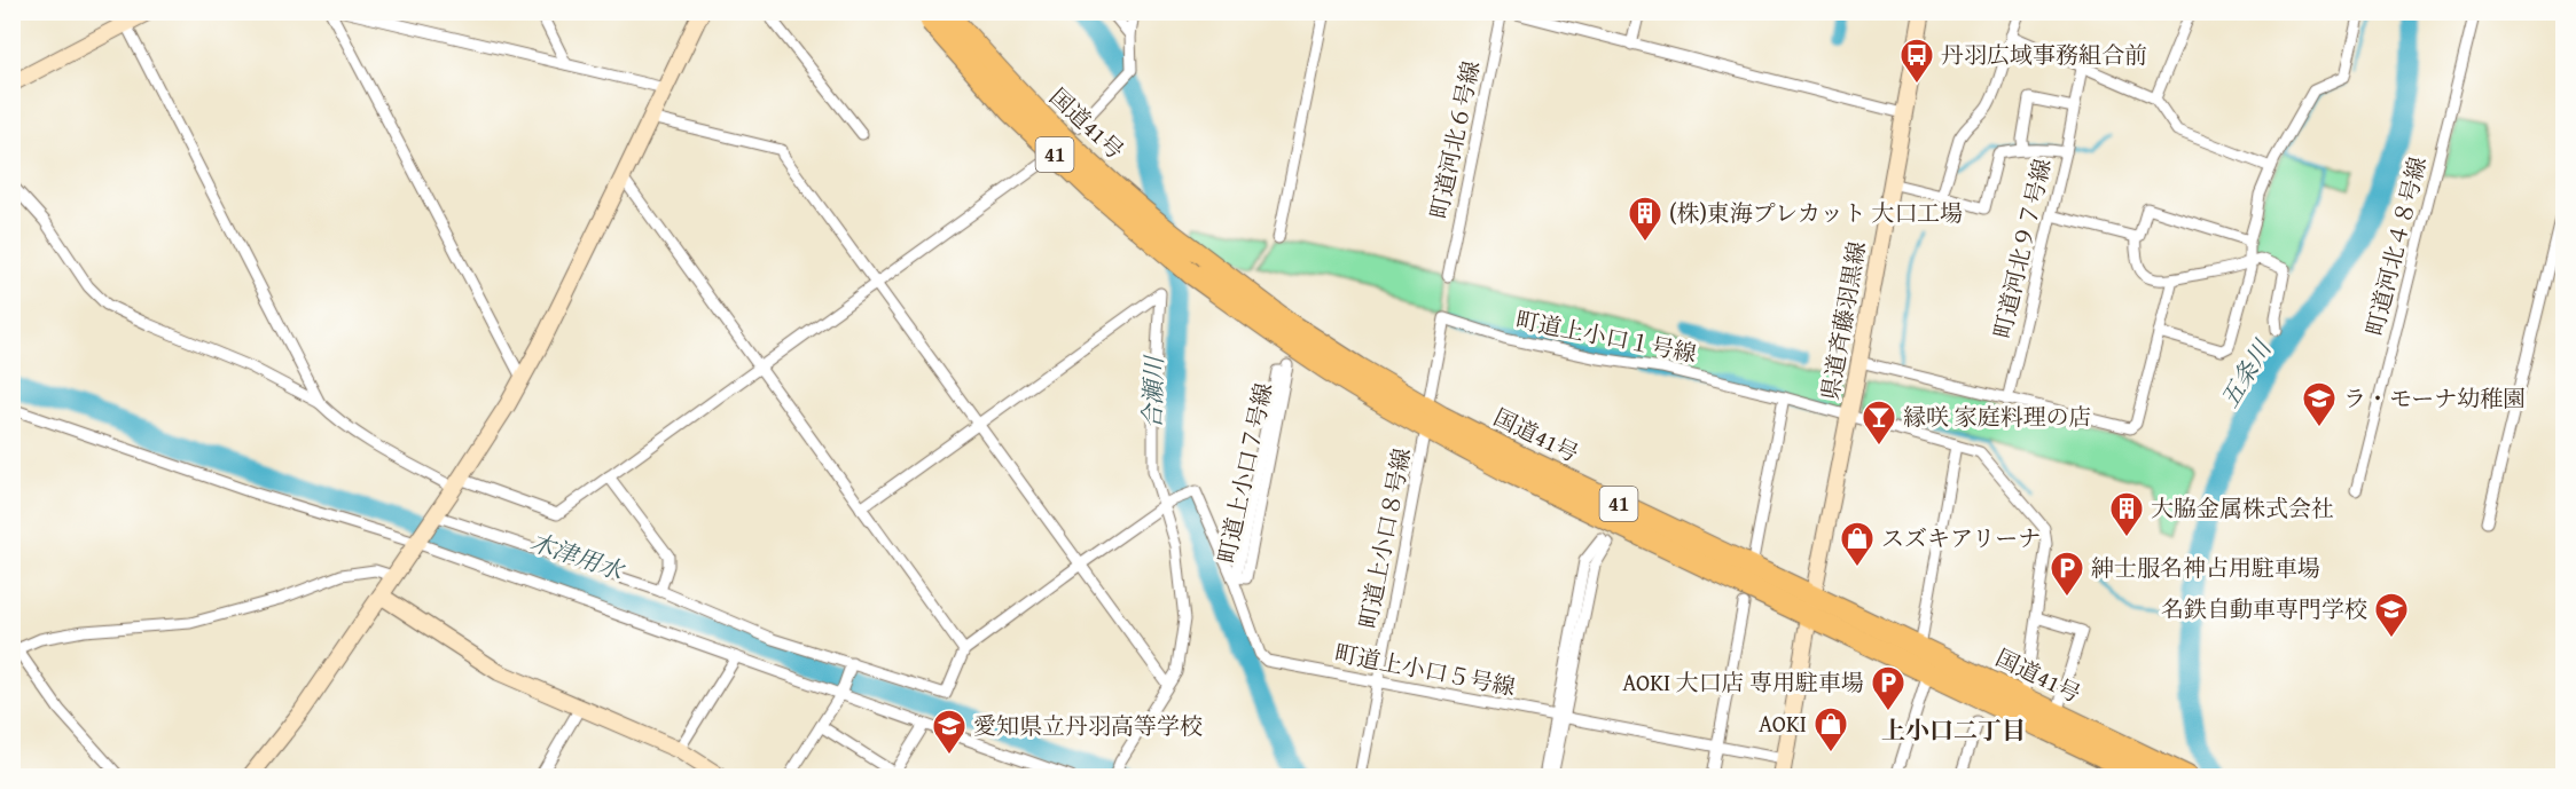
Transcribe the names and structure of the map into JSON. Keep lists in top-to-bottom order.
{
  "streets": {
    "highway": ["国道41号", "41"],
    "street": [
      "町道河北６号線",
      "町道河北４８号線",
      "町道河北９７号線",
      "県道斉藤羽黒線",
      "町道上小口１号線",
      "町道上小口８号線",
      "町道上小口５号線"
    ]
  },
  "crossings": [
    ["国道41号", "県道斉藤羽黒線"],
    ["国道41号", "町道上小口１号線"],
    ["国道41号", "町道上小口８号線"],
    ["県道斉藤羽黒線", "町道上小口１号線"],
    ["県道斉藤羽黒線", "町道上小口５号線"],
    ["町道上小口１号線", "町道上小口８号線"],
    ["町道上小口８号線", "町道上小口５号線"]
  ],
  "districts": ["上小口二丁目"],
  "water": ["五条川", "合瀬川", "木津用水"],
  "places": {
    "bus stop": ["丹羽広域事務組合前"],
    "building": ["(株)東海プレカット 大口工場", "大脇金属株式会社"],
    "school or university": ["ラ・モーナ幼稚園", "名鉄自動車専門学校", "愛知県立丹羽高等学校"],
    "bar": ["縁咲 家庭料理の店"],
    "shop": ["スズキアリーナ", "AOKI"],
    "parking": ["紳士服名神占用駐車場", "AOKI 大口店 専用駐車場"]
  }
}
